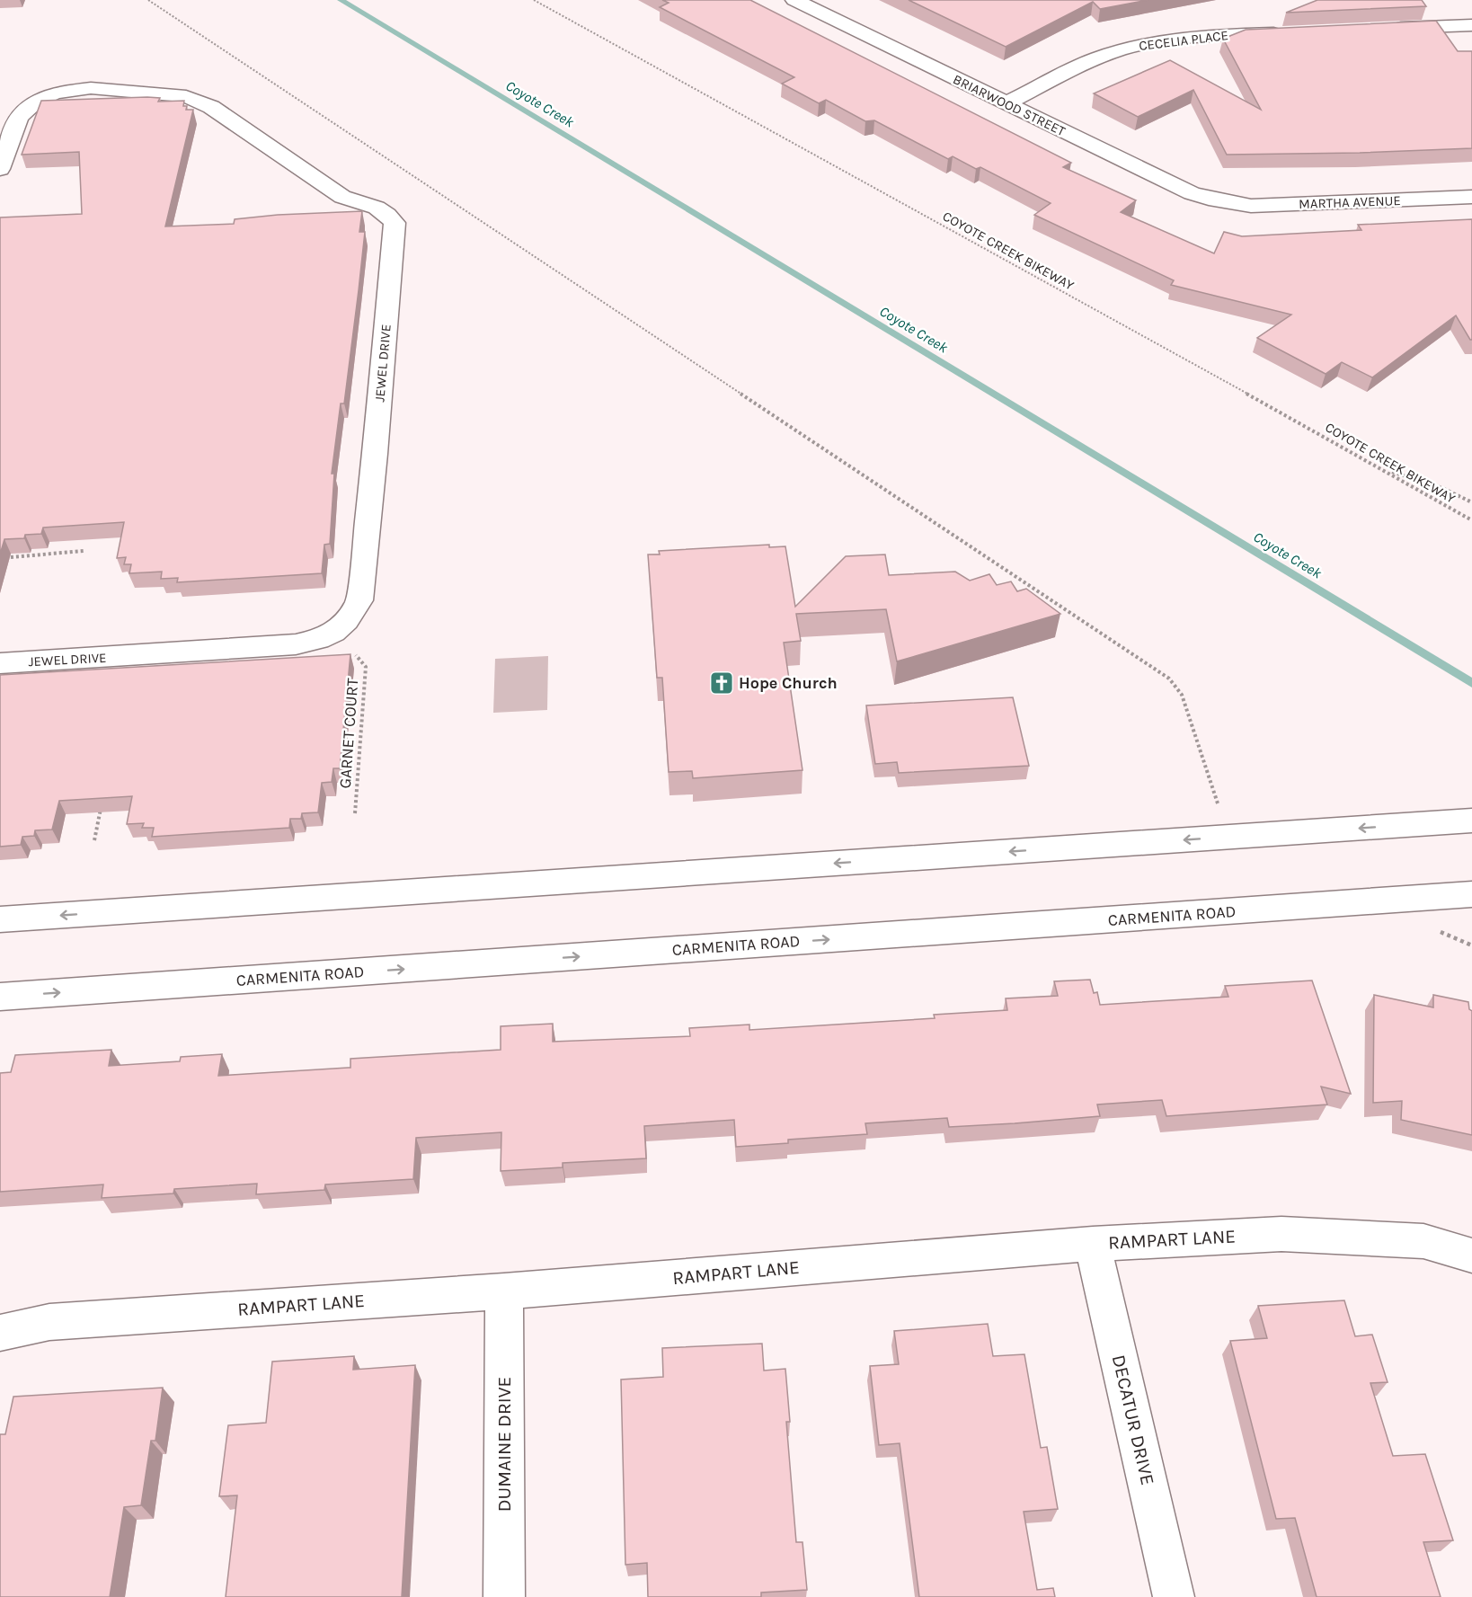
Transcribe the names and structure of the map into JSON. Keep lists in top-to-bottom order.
{
  "streets": {
    "street": [
      "CECELIA PLACE",
      "BRIARWOOD STREET",
      "MARTHA AVENUE",
      "JEWEL DRIVE",
      "CARMENITA ROAD",
      "RAMPART LANE",
      "DECATUR DRIVE",
      "DUMAINE DRIVE"
    ],
    "path": ["COYOTE CREEK BIKEWAY", "GARNET COURT"]
  },
  "crossings": [
    ["CECELIA PLACE", "BRIARWOOD STREET"],
    ["BRIARWOOD STREET", "MARTHA AVENUE"],
    ["JEWEL DRIVE", "GARNET COURT"],
    ["RAMPART LANE", "DECATUR DRIVE"],
    ["RAMPART LANE", "DUMAINE DRIVE"]
  ],
  "water": ["Coyote Creek"],
  "places": {
    "church": ["Hope Church"]
  }
}
